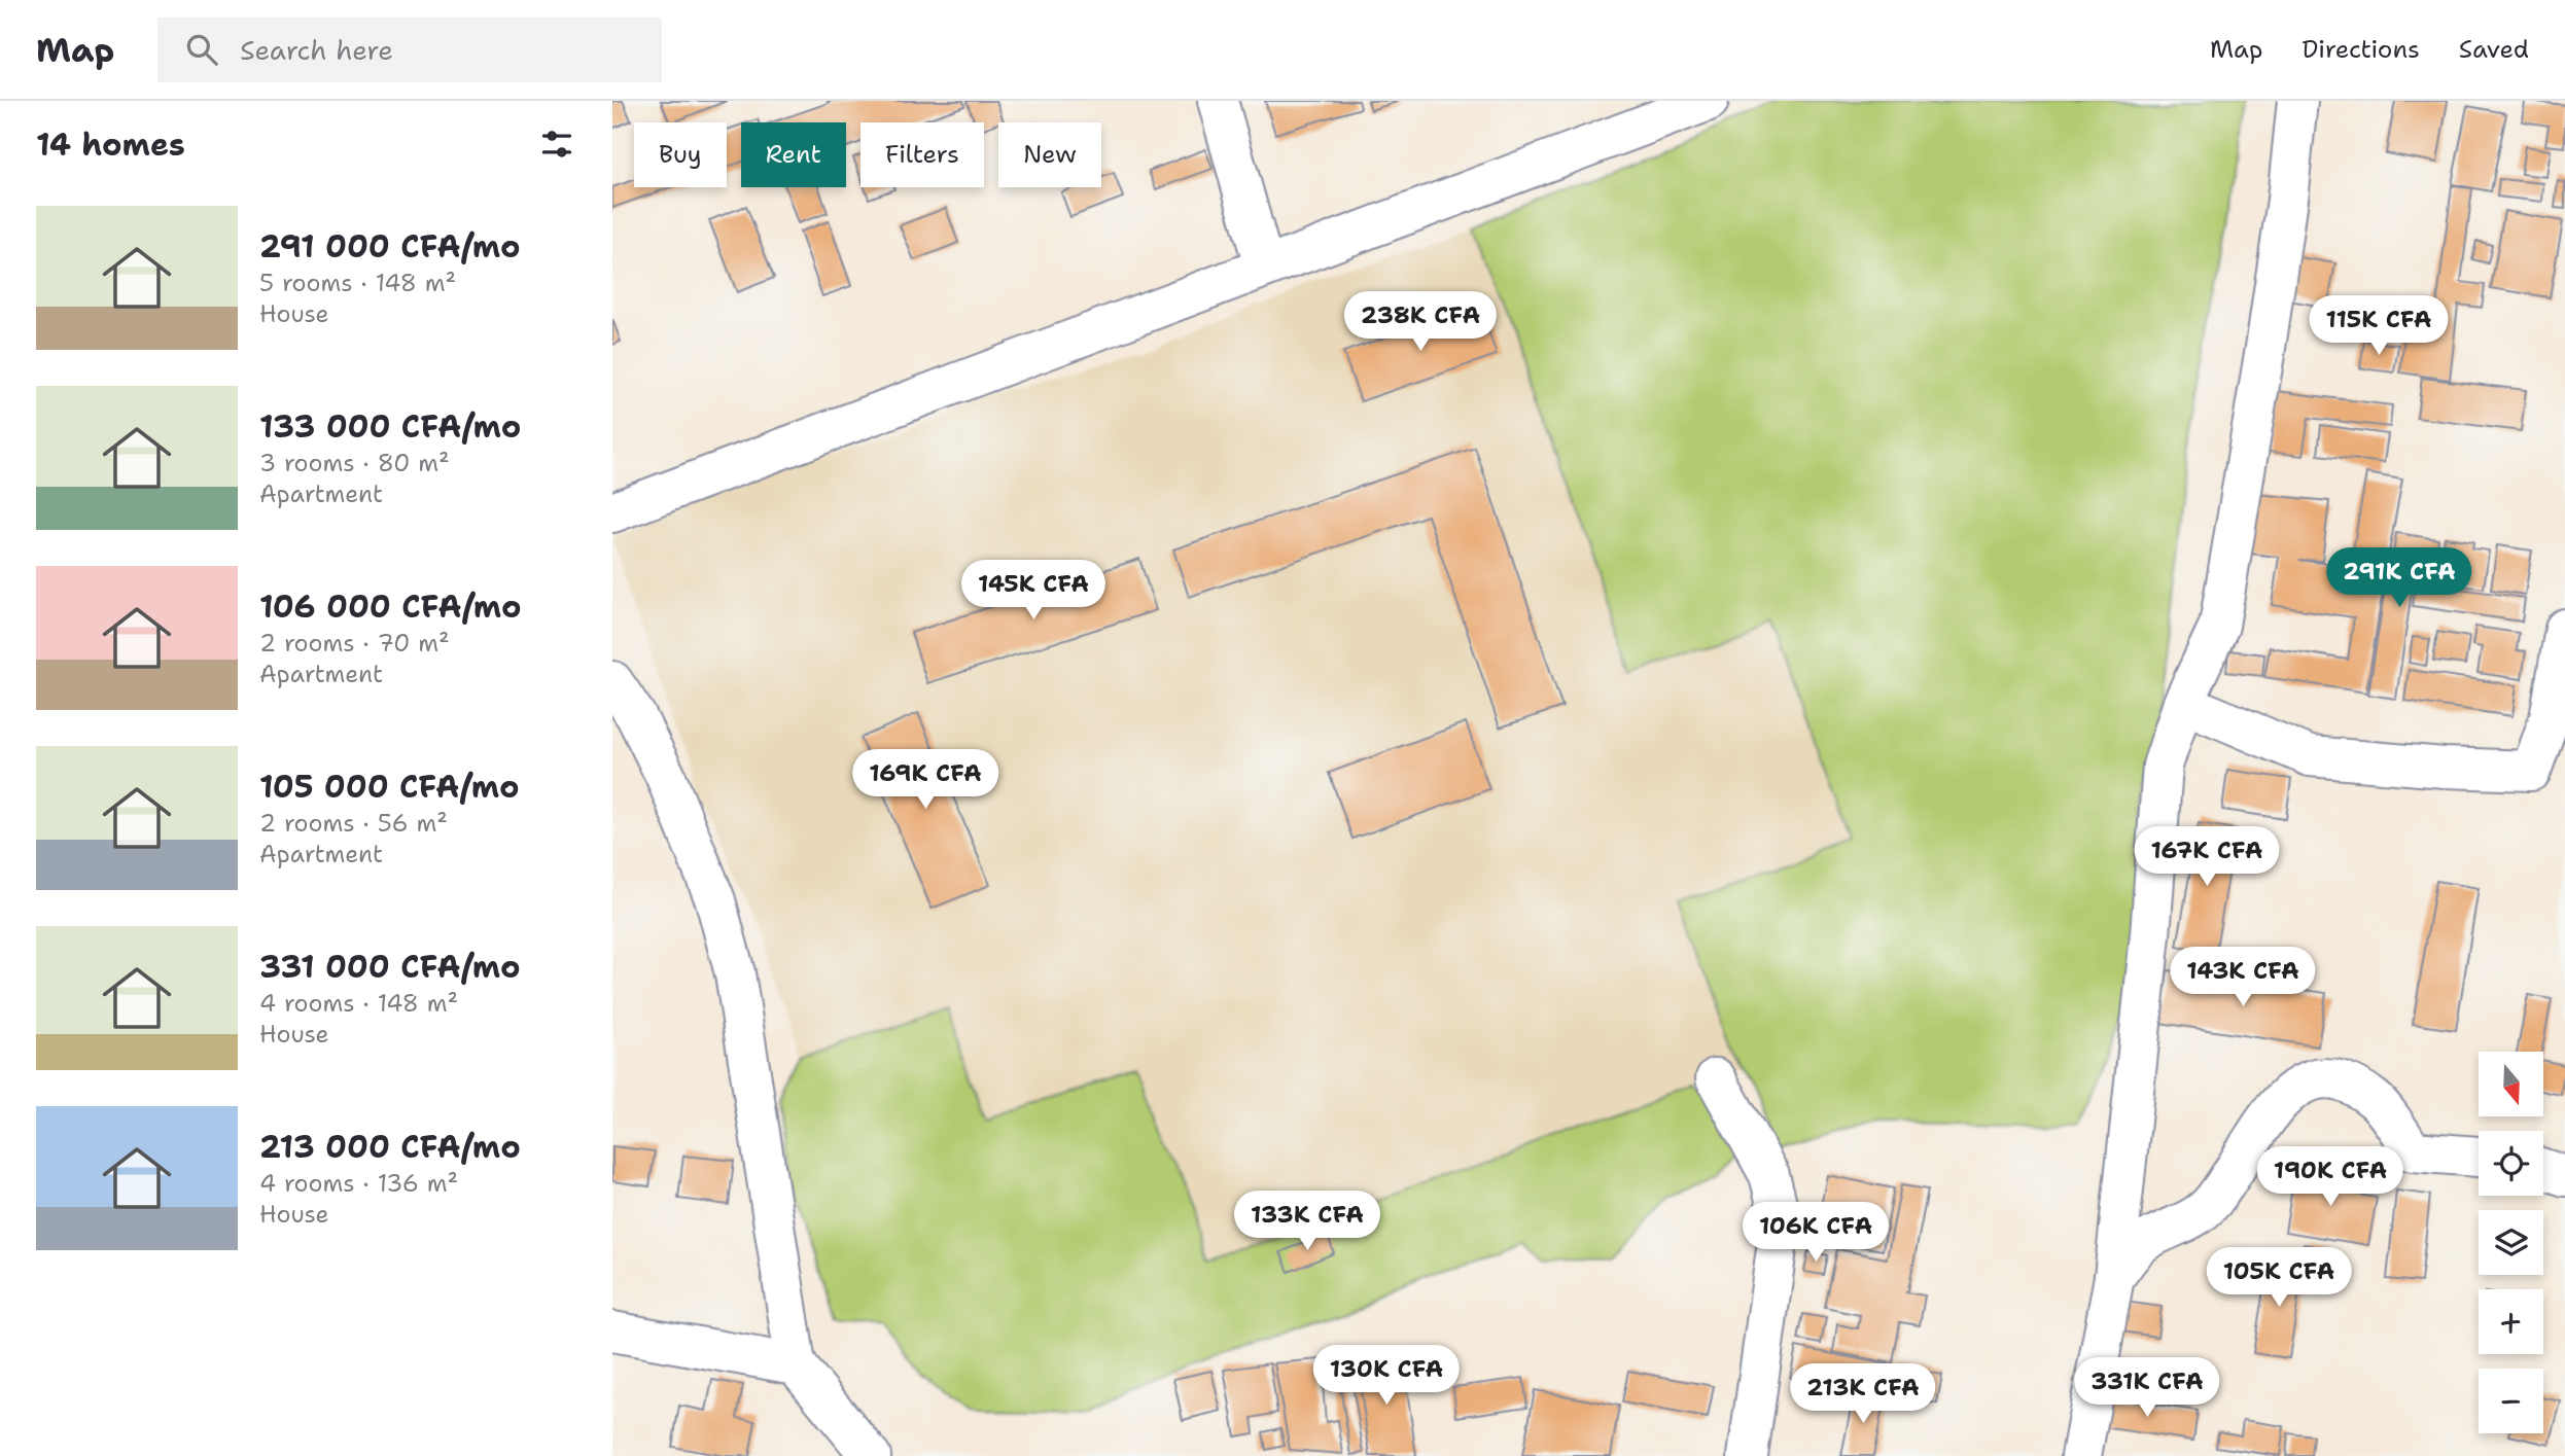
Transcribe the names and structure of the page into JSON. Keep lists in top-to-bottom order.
{
  "north": "bottom",
  "page": {
    "header": "Map",
    "search": "Search here",
    "nav": ["Map", "Directions", "Saved"],
    "heading": "14 homes",
    "chip": [
      "Buy",
      "Rent",
      "Filters",
      "New"
    ],
    "list": [
      {
        "name": "291 000 CFA/mo",
        "note": "5 rooms · 148 m² · House"
      },
      {
        "name": "133 000 CFA/mo",
        "note": "3 rooms · 80 m² · Apartment"
      },
      {
        "name": "106 000 CFA/mo",
        "note": "2 rooms · 70 m² · Apartment"
      },
      {
        "name": "105 000 CFA/mo",
        "note": "2 rooms · 56 m² · Apartment"
      },
      {
        "name": "331 000 CFA/mo",
        "note": "4 rooms · 148 m² · House"
      },
      {
        "name": "213 000 CFA/mo",
        "note": "4 rooms · 136 m² · House"
      }
    ],
    "price": [
      "238K CFA",
      "115K CFA",
      "291K CFA",
      "145K CFA",
      "169K CFA",
      "167K CFA",
      "143K CFA",
      "190K CFA",
      "133K CFA",
      "106K CFA",
      "105K CFA",
      "130K CFA",
      "331K CFA",
      "213K CFA"
    ],
    "map_buttons": ["+", "−"]
  }
}
